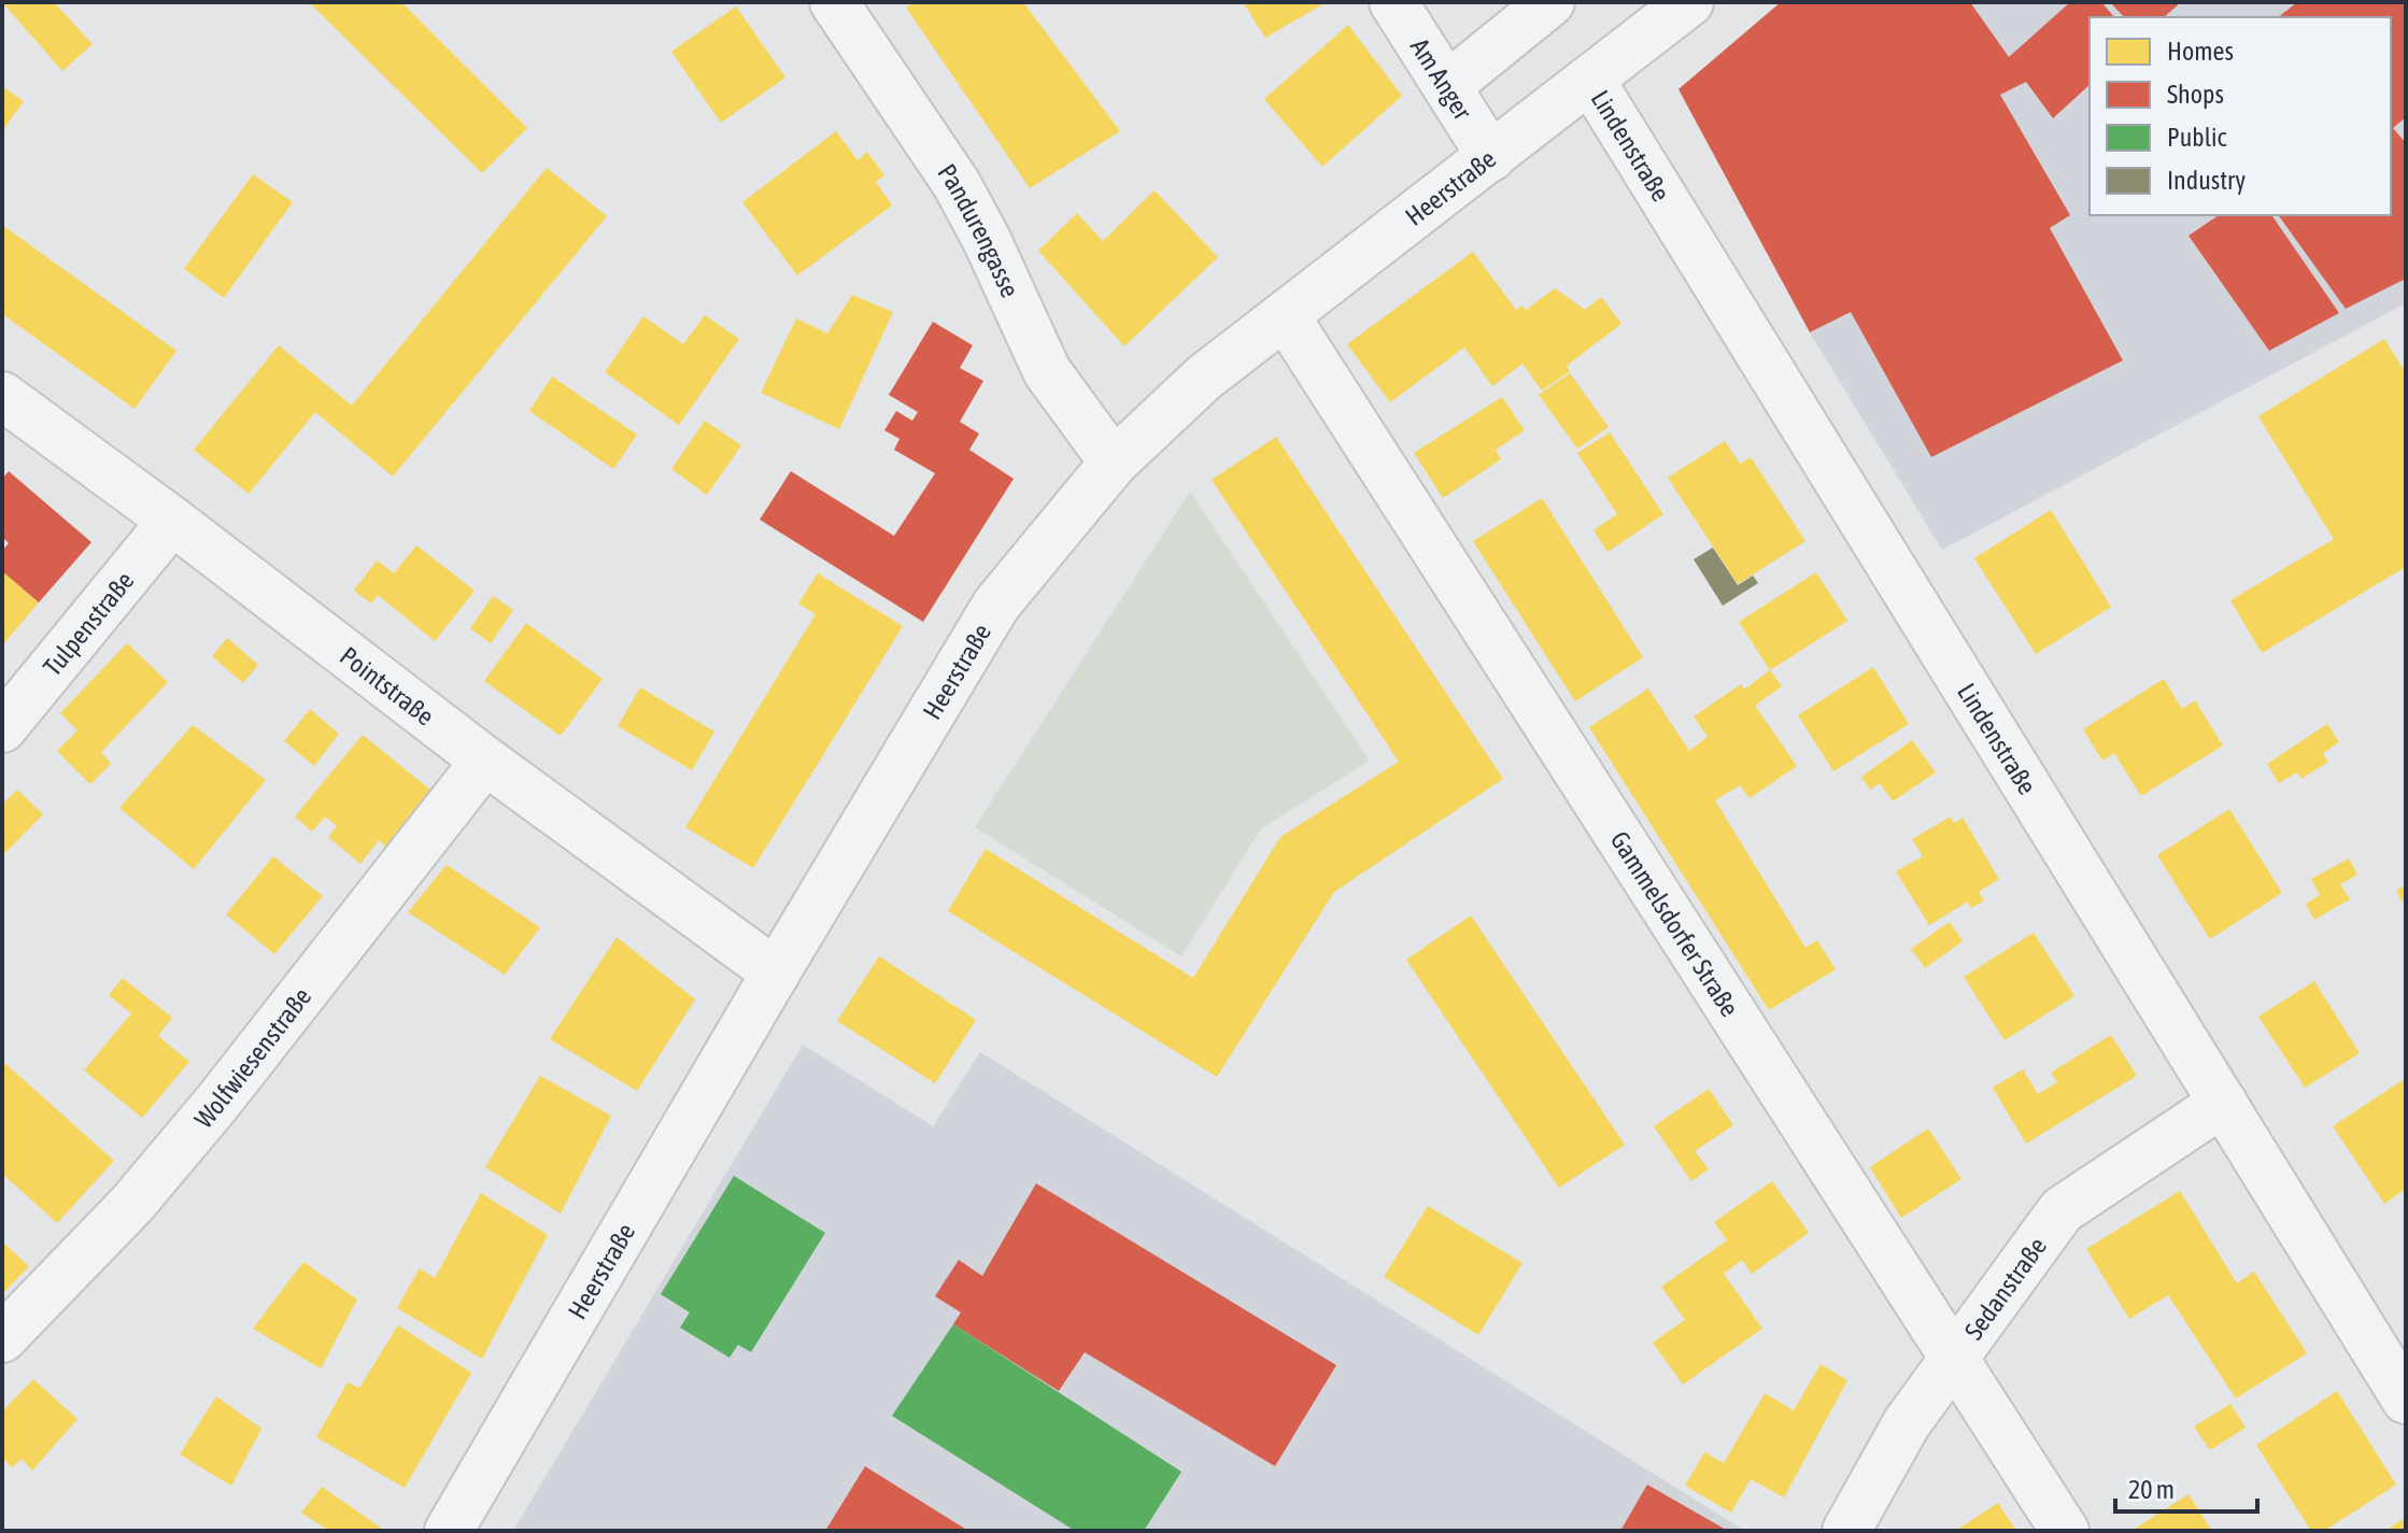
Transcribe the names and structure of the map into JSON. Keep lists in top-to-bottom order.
{
  "streets": {
    "street": [
      "Am Anger",
      "Lindenstraße",
      "Heerstraße",
      "Pandurengasse",
      "Tulpenstraße",
      "Pointstraße",
      "Gammelsdorfer Straße",
      "Wolfwiesenstraße",
      "Sedanstraße"
    ]
  },
  "crossings": [
    ["Am Anger", "Heerstraße"],
    ["Lindenstraße", "Heerstraße"],
    ["Lindenstraße", "Sedanstraße"],
    ["Heerstraße", "Pandurengasse"],
    ["Heerstraße", "Pointstraße"],
    ["Heerstraße", "Gammelsdorfer Straße"],
    ["Tulpenstraße", "Pointstraße"],
    ["Pointstraße", "Wolfwiesenstraße"],
    ["Gammelsdorfer Straße", "Sedanstraße"]
  ],
  "legend": [
    "Homes",
    "Shops",
    "Public",
    "Industry"
  ],
  "scale_bar": "20 m"
}
